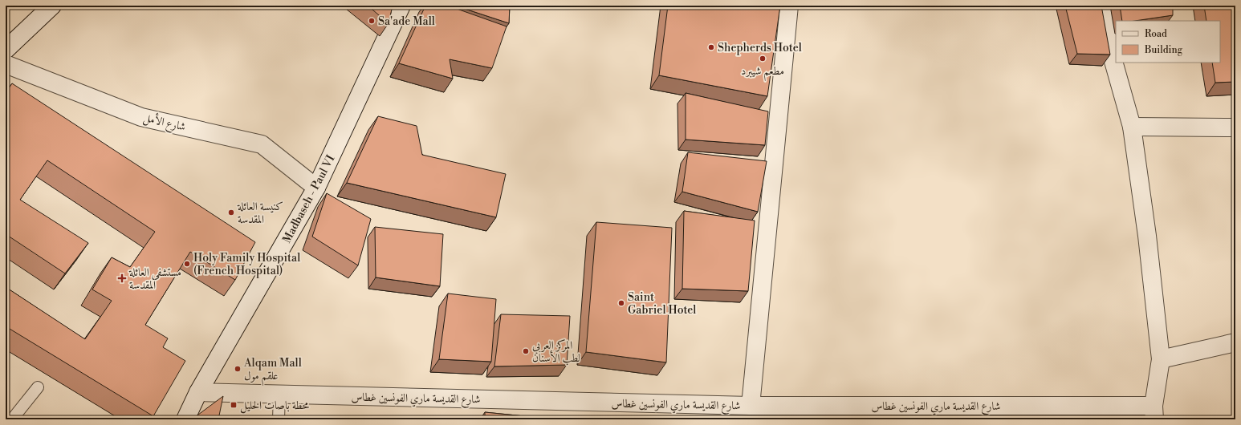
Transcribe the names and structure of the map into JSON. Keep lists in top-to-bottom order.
{
  "streets": {
    "street": ["شارع الأمل", "Madbaseh - Paul VI", "شارع القديسة ماري الفونسين غطاس"]
  },
  "crossings": [
    ["شارع الأمل", "Madbaseh - Paul VI"],
    ["Madbaseh - Paul VI", "شارع القديسة ماري الفونسين غطاس"]
  ],
  "places": {
    "other": [
      "Sa'ade Mall",
      "Shepherds Hotel",
      "مطعم شيبرد",
      "كنيسة العائلة المقدسة",
      "Holy Family Hospital (French Hospital)",
      "Saint Gabriel Hotel",
      "المركز العربي لطب الأسنان",
      "Alqam Mall علقم مول"
    ],
    "health": ["مستشفى العائلة المقدسة"],
    "transit": ["محطة باصات الخليل"]
  },
  "legend": ["Road", "Building"]
}
